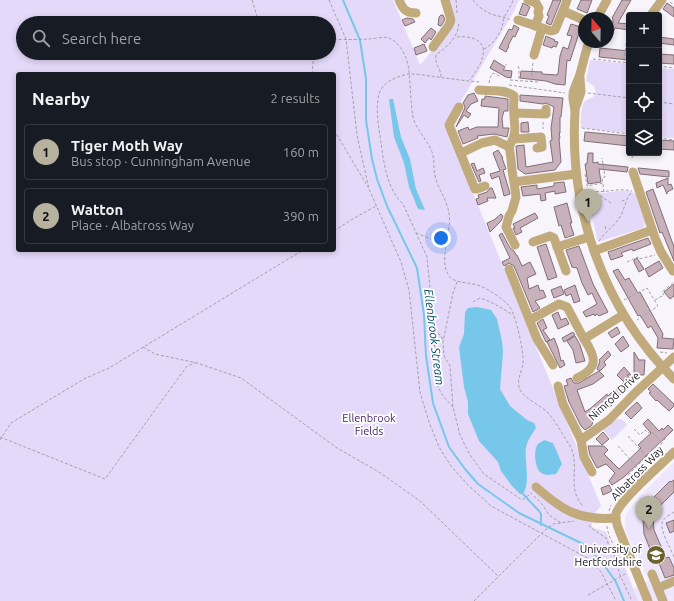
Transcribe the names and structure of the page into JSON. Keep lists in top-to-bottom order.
{
  "streets": {
    "street": ["Nimrod Drive", "Albatross Way"]
  },
  "water": ["Ellenbrook Stream"],
  "parks": ["Ellenbrook Fields"],
  "places": {
    "school or university": ["University of Hertfordshire"]
  },
  "north": "top",
  "page": {
    "map_buttons": ["+", "−"],
    "search": "Search here",
    "heading": ["Nearby", "2 results"],
    "list": [
      {
        "mark": "1",
        "name": "Tiger Moth Way",
        "note": "Bus stop · Cunningham Avenue",
        "value": "160 m"
      },
      {
        "mark": "2",
        "name": "Watton",
        "note": "Place · Albatross Way",
        "value": "390 m"
      }
    ],
    "pins": ["1", "2"]
  }
}
